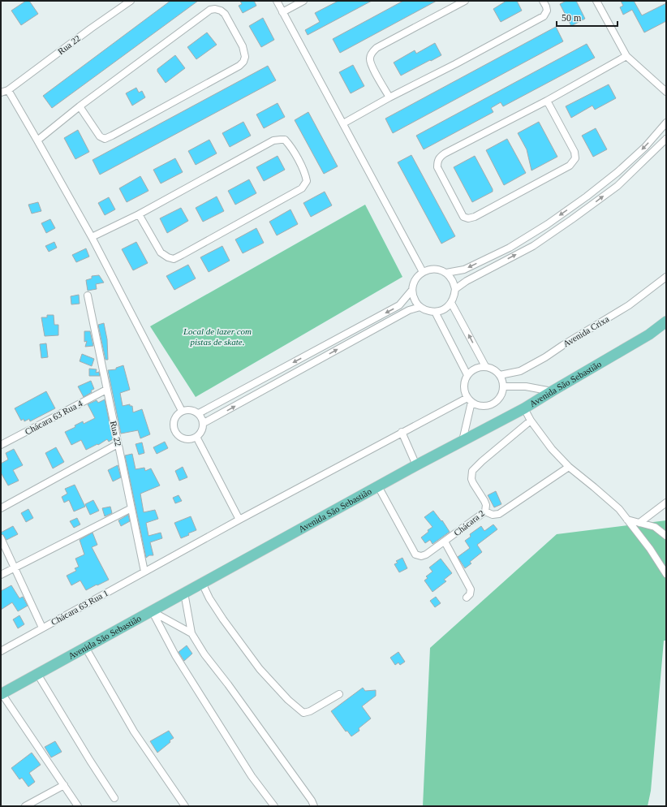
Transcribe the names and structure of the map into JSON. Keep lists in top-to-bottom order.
{
  "streets": {
    "main road": ["Avenida São Sebastião"],
    "street": [
      "Rua 22",
      "Avenida Crixa",
      "Chácara 63 Rua 4",
      "Chácara 2",
      "Chácara 63 Rua 1"
    ]
  },
  "crossings": [
    ["Rua 22", "Chácara 63 Rua 4"],
    ["Rua 22", "Chácara 63 Rua 1"],
    ["Avenida Crixa", "Chácara 63 Rua 1"],
    ["Avenida São Sebastião", "Chácara 2"]
  ],
  "parks": ["Local de lazer com pistas de skate."],
  "scale_bar": "50 m"
}
